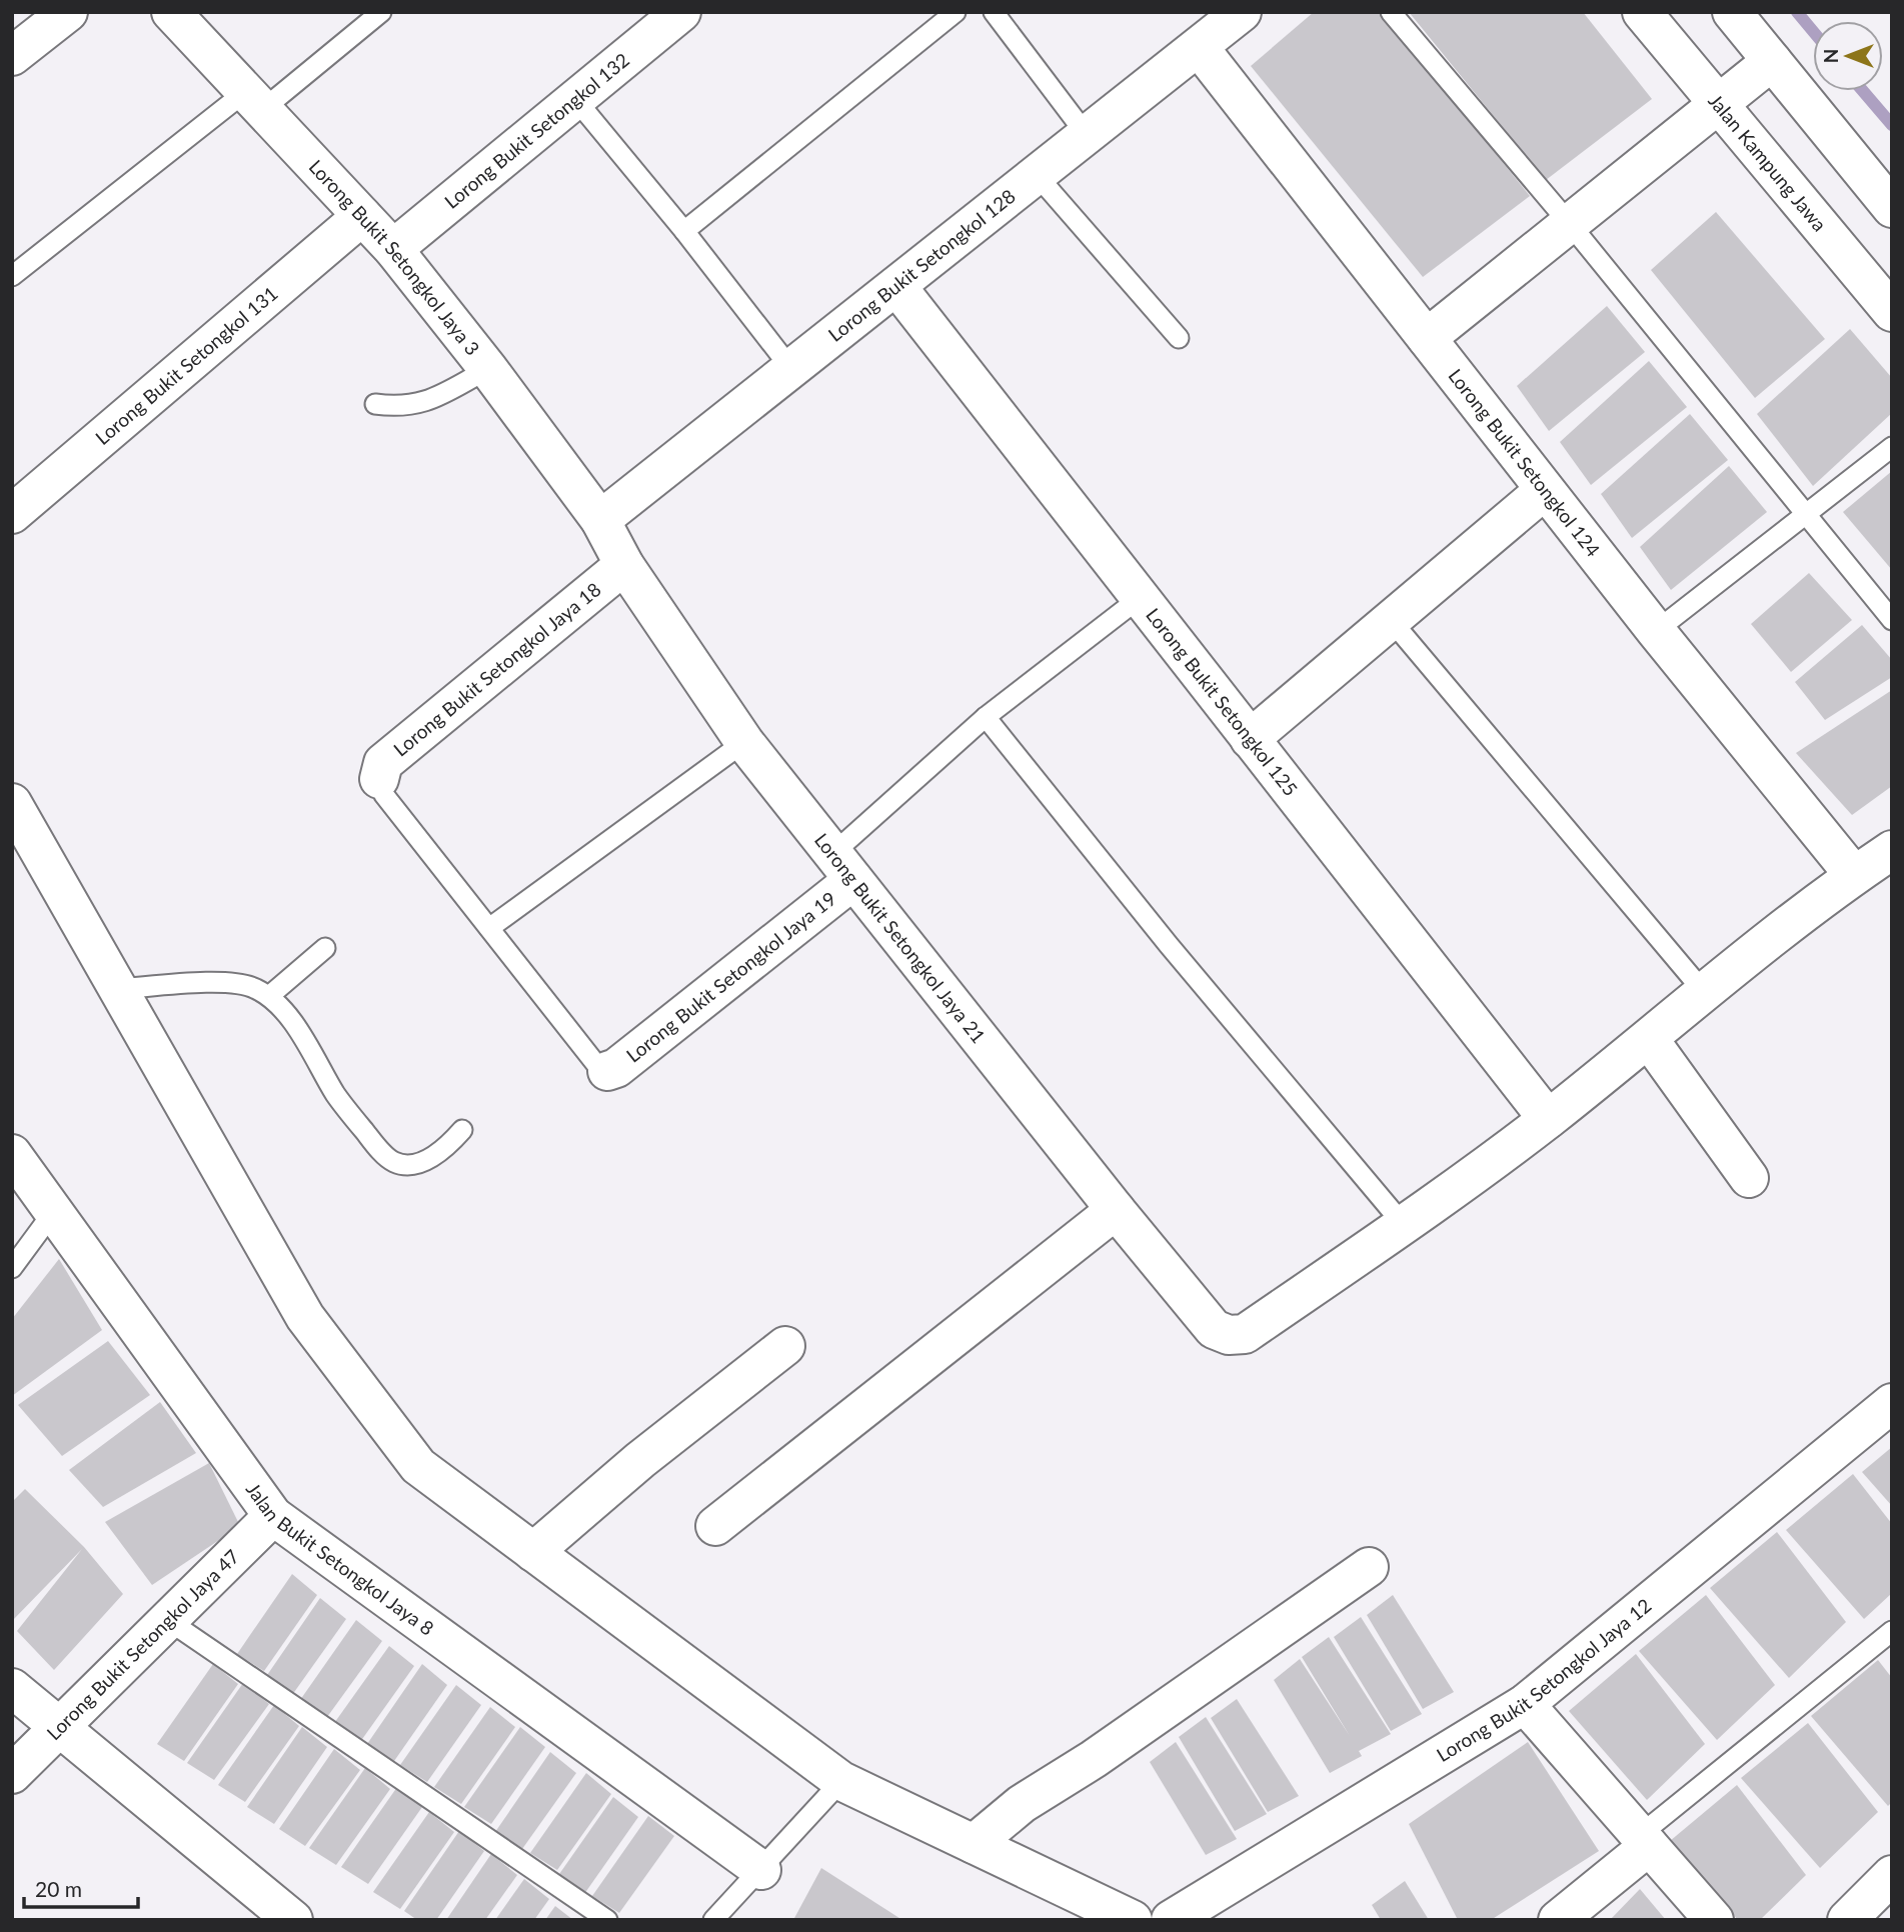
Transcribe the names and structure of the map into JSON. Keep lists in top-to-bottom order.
{
  "streets": {
    "street": [
      "Lorong Bukit Setongkol 132",
      "Jalan Kampung Jawa",
      "Lorong Bukit Setongkol Jaya 3",
      "Lorong Bukit Setongkol 128",
      "Lorong Bukit Setongkol 131",
      "Lorong Bukit Setongkol 124",
      "Lorong Bukit Setongkol Jaya 18",
      "Lorong Bukit Setongkol 125",
      "Lorong Bukit Setongkol Jaya 21",
      "Lorong Bukit Setongkol Jaya 19",
      "Jalan Bukit Setongkol Jaya 8",
      "Lorong Bukit Setongkol Jaya 47",
      "Lorong Bukit Setongkol Jaya 12"
    ]
  },
  "crossings": [
    ["Lorong Bukit Setongkol 132", "Lorong Bukit Setongkol Jaya 3"],
    ["Lorong Bukit Setongkol Jaya 3", "Lorong Bukit Setongkol 128"],
    ["Lorong Bukit Setongkol Jaya 3", "Lorong Bukit Setongkol 131"],
    ["Lorong Bukit Setongkol Jaya 3", "Lorong Bukit Setongkol Jaya 21"],
    ["Lorong Bukit Setongkol 128", "Lorong Bukit Setongkol 124"],
    ["Lorong Bukit Setongkol 128", "Lorong Bukit Setongkol 125"],
    ["Lorong Bukit Setongkol 128", "Lorong Bukit Setongkol Jaya 21"],
    ["Lorong Bukit Setongkol Jaya 18", "Lorong Bukit Setongkol Jaya 21"],
    ["Lorong Bukit Setongkol Jaya 21", "Lorong Bukit Setongkol Jaya 19"],
    ["Jalan Bukit Setongkol Jaya 8", "Lorong Bukit Setongkol Jaya 47"]
  ],
  "scale_bar": "20 m",
  "north": "left"
}
